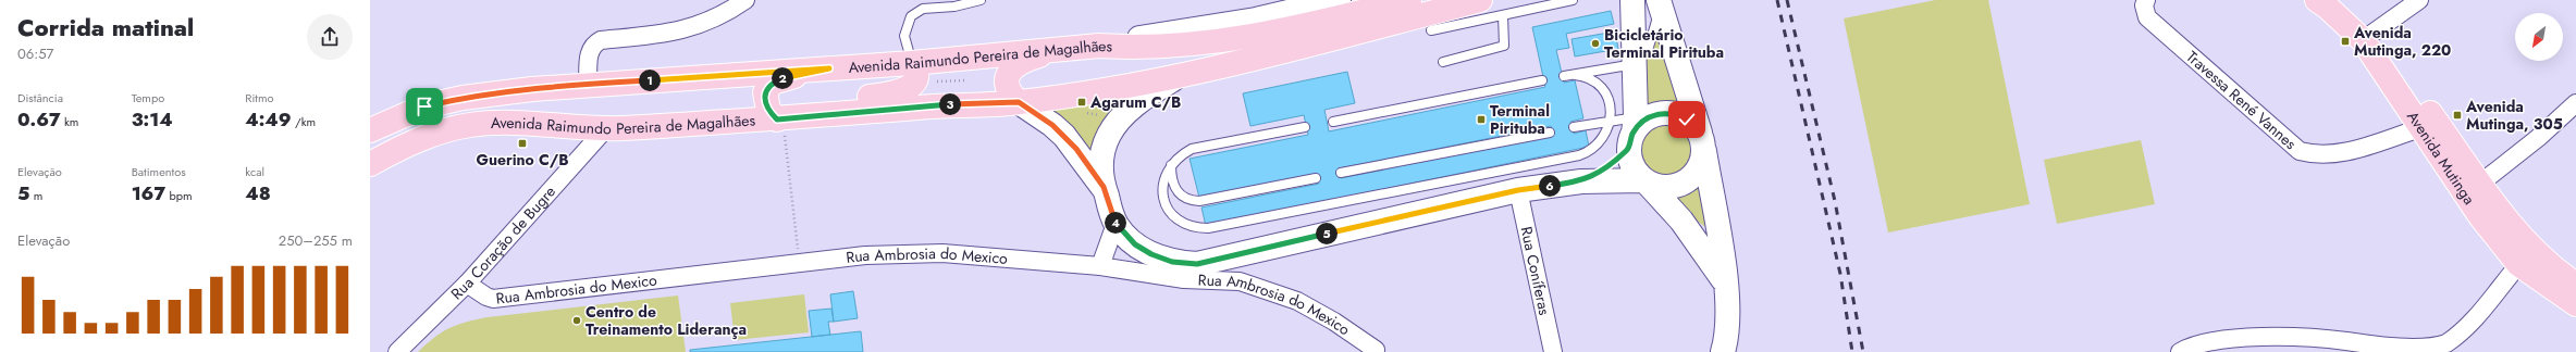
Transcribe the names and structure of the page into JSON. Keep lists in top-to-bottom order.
{
  "streets": {
    "main road": ["Avenida Raimundo Pereira de Magalhães", "Avenida Mutinga"],
    "street": [
      "Travessa René Vannes",
      "Rua Coração de Bugre",
      "Rua Ambrosia do Mexico",
      "Rua Coníferas"
    ]
  },
  "crossings": [
    ["Avenida Raimundo Pereira de Magalhães", "Rua Coração de Bugre"],
    ["Travessa René Vannes", "Avenida Mutinga"],
    ["Rua Coração de Bugre", "Rua Ambrosia do Mexico"]
  ],
  "places": {
    "transit": [
      "Avenida Mutinga, 220",
      "Agarum C/B",
      "Avenida Mutinga, 305",
      "Terminal Pirituba",
      "Guerino C/B"
    ],
    "other": ["Bicicletário Terminal Pirituba", "Centro de Treinamento Liderança"]
  },
  "north": "bottom left",
  "page": {
    "heading": ["Corrida matinal", "06:57"],
    "pins": [
      "2",
      "1",
      "3",
      "6",
      "4",
      "5"
    ],
    "stats": [
      ["Distância", "0.67 km"],
      ["Tempo", "3:14"],
      ["Ritmo", "4:49 /km"],
      ["Elevação", "5 m"],
      ["Batimentos", "167 bpm"],
      ["kcal", "48"]
    ],
    "chart": ["Elevação", "250–255 m"]
  }
}
